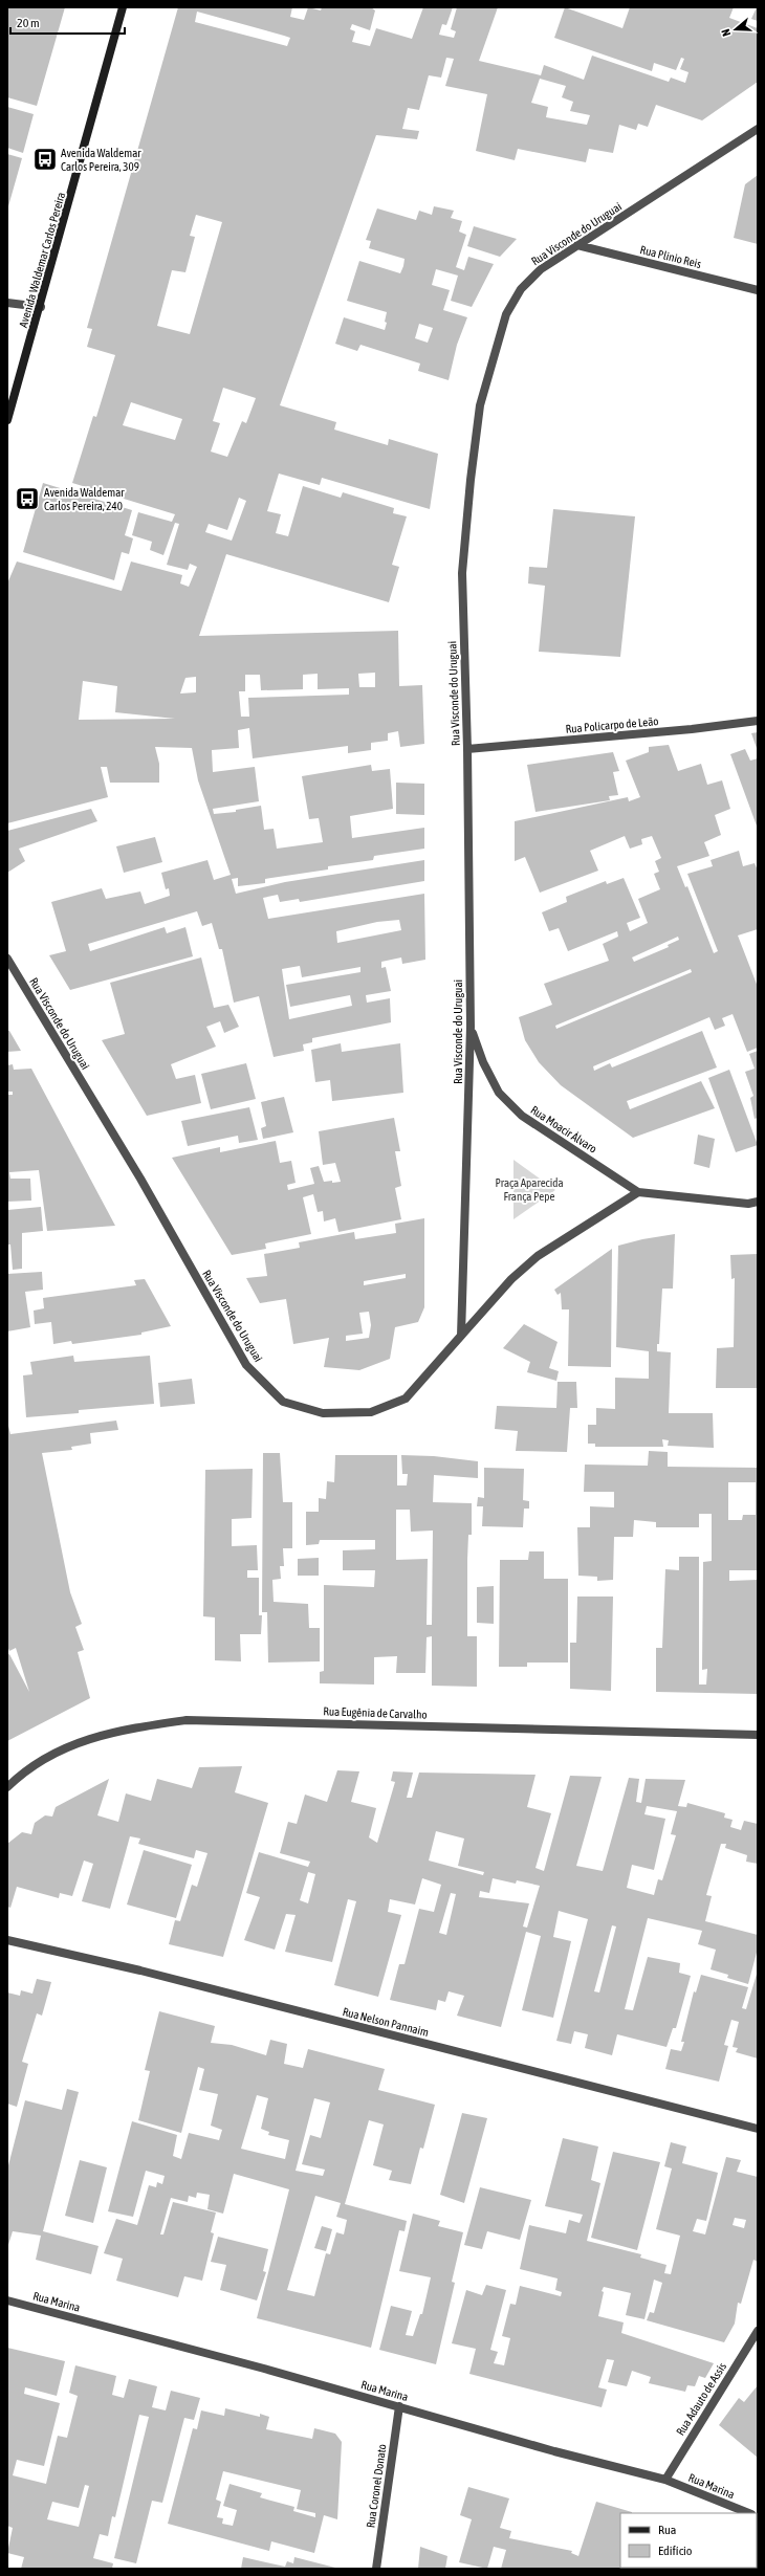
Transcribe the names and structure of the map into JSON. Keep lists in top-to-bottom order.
{
  "streets": {
    "street": [
      "Rua Visconde do Uruguai",
      "Rua Plinio Reis",
      "Avenida Waldemar Carlos Pereira",
      "Rua Policarpo de Leão",
      "Rua Moacir Álvaro",
      "Rua Eugênia de Carvalho",
      "Rua Nelson Pannaim",
      "Rua Marina",
      "Rua Adauto de Assis",
      "Rua Coronel Donato"
    ]
  },
  "crossings": [
    ["Rua Visconde do Uruguai", "Rua Plinio Reis"],
    ["Rua Visconde do Uruguai", "Rua Policarpo de Leão"],
    ["Rua Visconde do Uruguai", "Rua Moacir Álvaro"],
    ["Rua Marina", "Rua Adauto de Assis"],
    ["Rua Marina", "Rua Coronel Donato"]
  ],
  "parks": ["Praça Aparecida França Pepe"],
  "places": {
    "bus stop": ["Avenida Waldemar Carlos Pereira, 309", "Avenida Waldemar Carlos Pereira, 240"]
  },
  "legend": ["Rua", "Edifício"],
  "scale_bar": "20 m",
  "north": "left"
}
